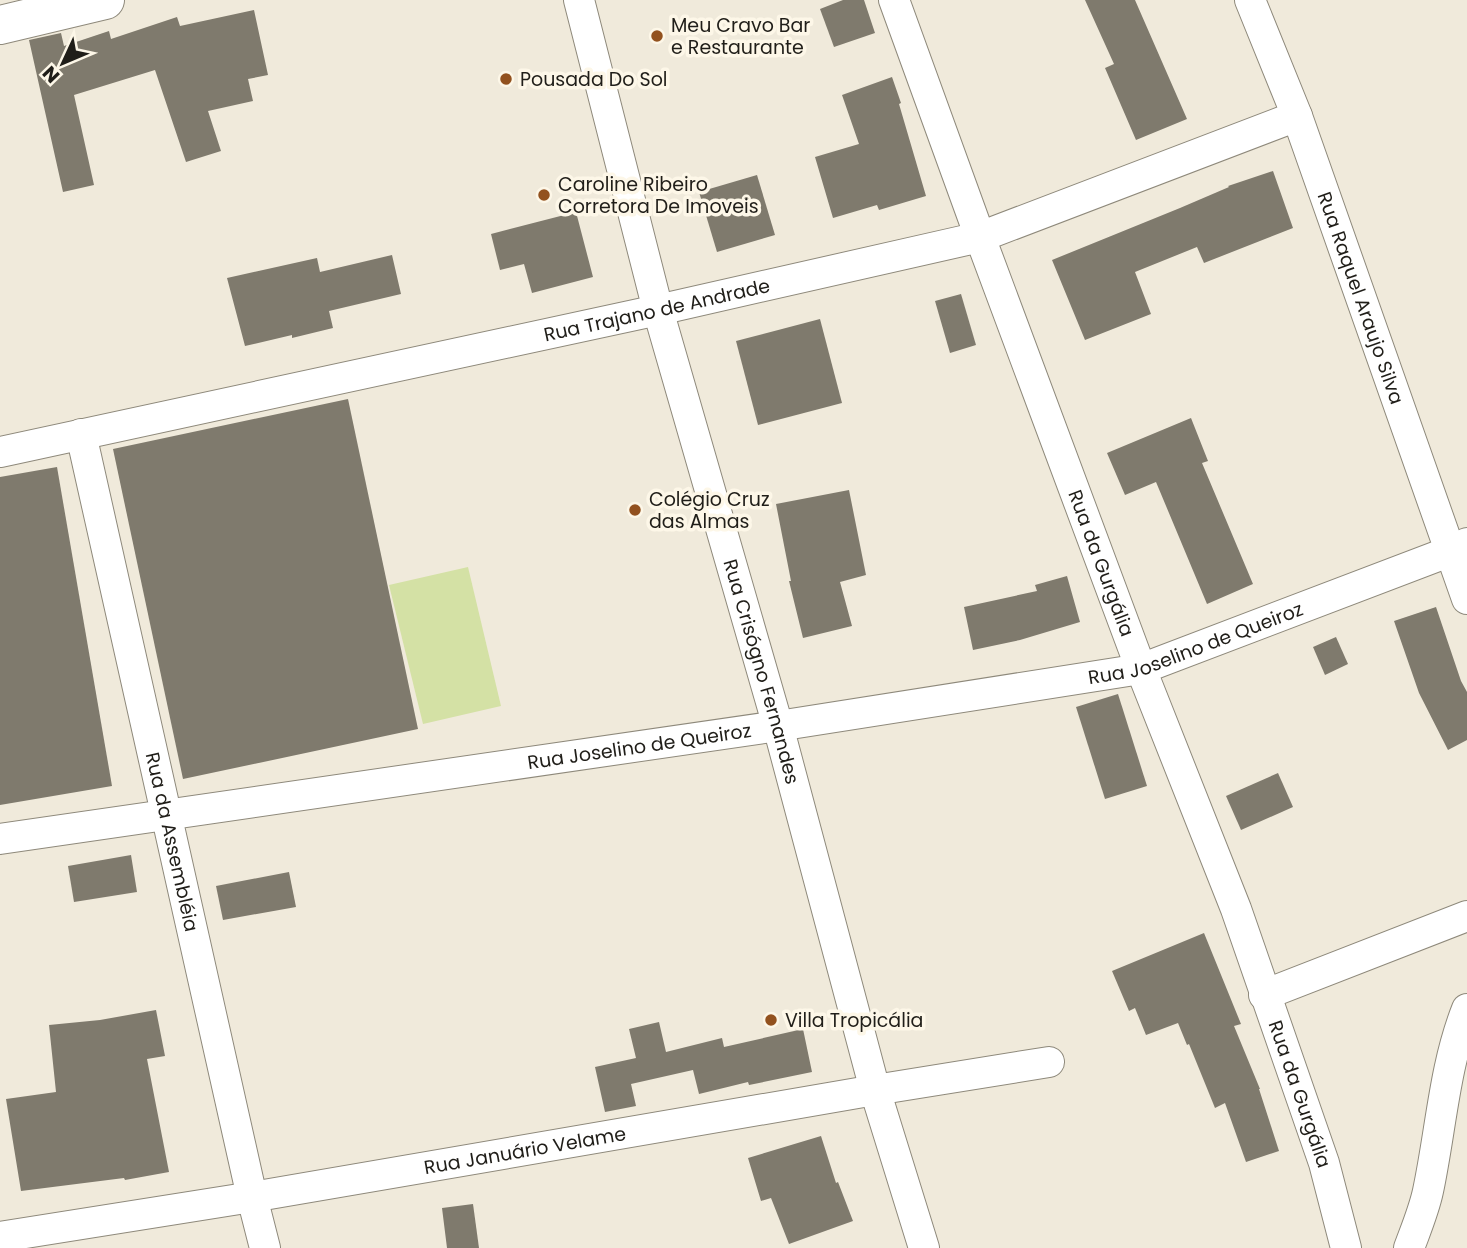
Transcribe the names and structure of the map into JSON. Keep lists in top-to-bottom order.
{
  "streets": {
    "street": [
      "Rua Raquel Araujo Silva",
      "Rua Trajano de Andrade",
      "Rua da Gurgália",
      "Rua Joselino de Queiroz",
      "Rua Crisógno Fernandes",
      "Rua da Assembléia",
      "Rua Januário Velame"
    ]
  },
  "crossings": [
    ["Rua Raquel Araujo Silva", "Rua Trajano de Andrade"],
    ["Rua Raquel Araujo Silva", "Rua Joselino de Queiroz"],
    ["Rua Trajano de Andrade", "Rua da Gurgália"],
    ["Rua Trajano de Andrade", "Rua Crisógno Fernandes"],
    ["Rua Trajano de Andrade", "Rua da Assembléia"],
    ["Rua da Gurgália", "Rua Joselino de Queiroz"],
    ["Rua Joselino de Queiroz", "Rua Crisógno Fernandes"],
    ["Rua Joselino de Queiroz", "Rua da Assembléia"],
    ["Rua Crisógno Fernandes", "Rua Januário Velame"],
    ["Rua da Assembléia", "Rua Januário Velame"]
  ],
  "places": [
    "Meu Cravo Bar e Restaurante",
    "Pousada Do Sol",
    "Caroline Ribeiro Corretora De Imoveis",
    "Colégio Cruz das Almas",
    "Villa Tropicália"
  ],
  "north": "bottom left"
}
